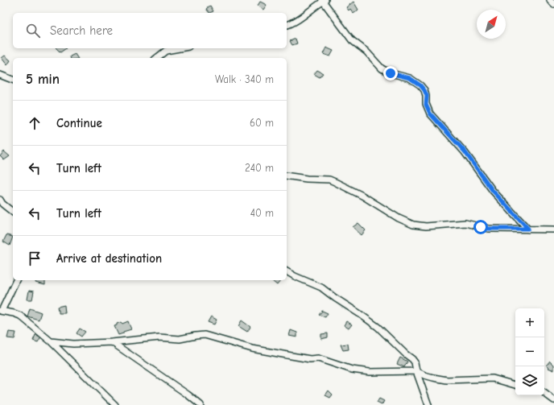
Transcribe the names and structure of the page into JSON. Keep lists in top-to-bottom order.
{
  "north": "top right",
  "page": {
    "search": "Search here",
    "heading": ["5 min", "Walk · 340 m"],
    "list": [
      ["Continue", "60 m"],
      ["Turn left", "240 m"],
      ["Turn left", "40 m"],
      "Arrive at destination"
    ],
    "map_buttons": ["+", "−"]
  }
}
